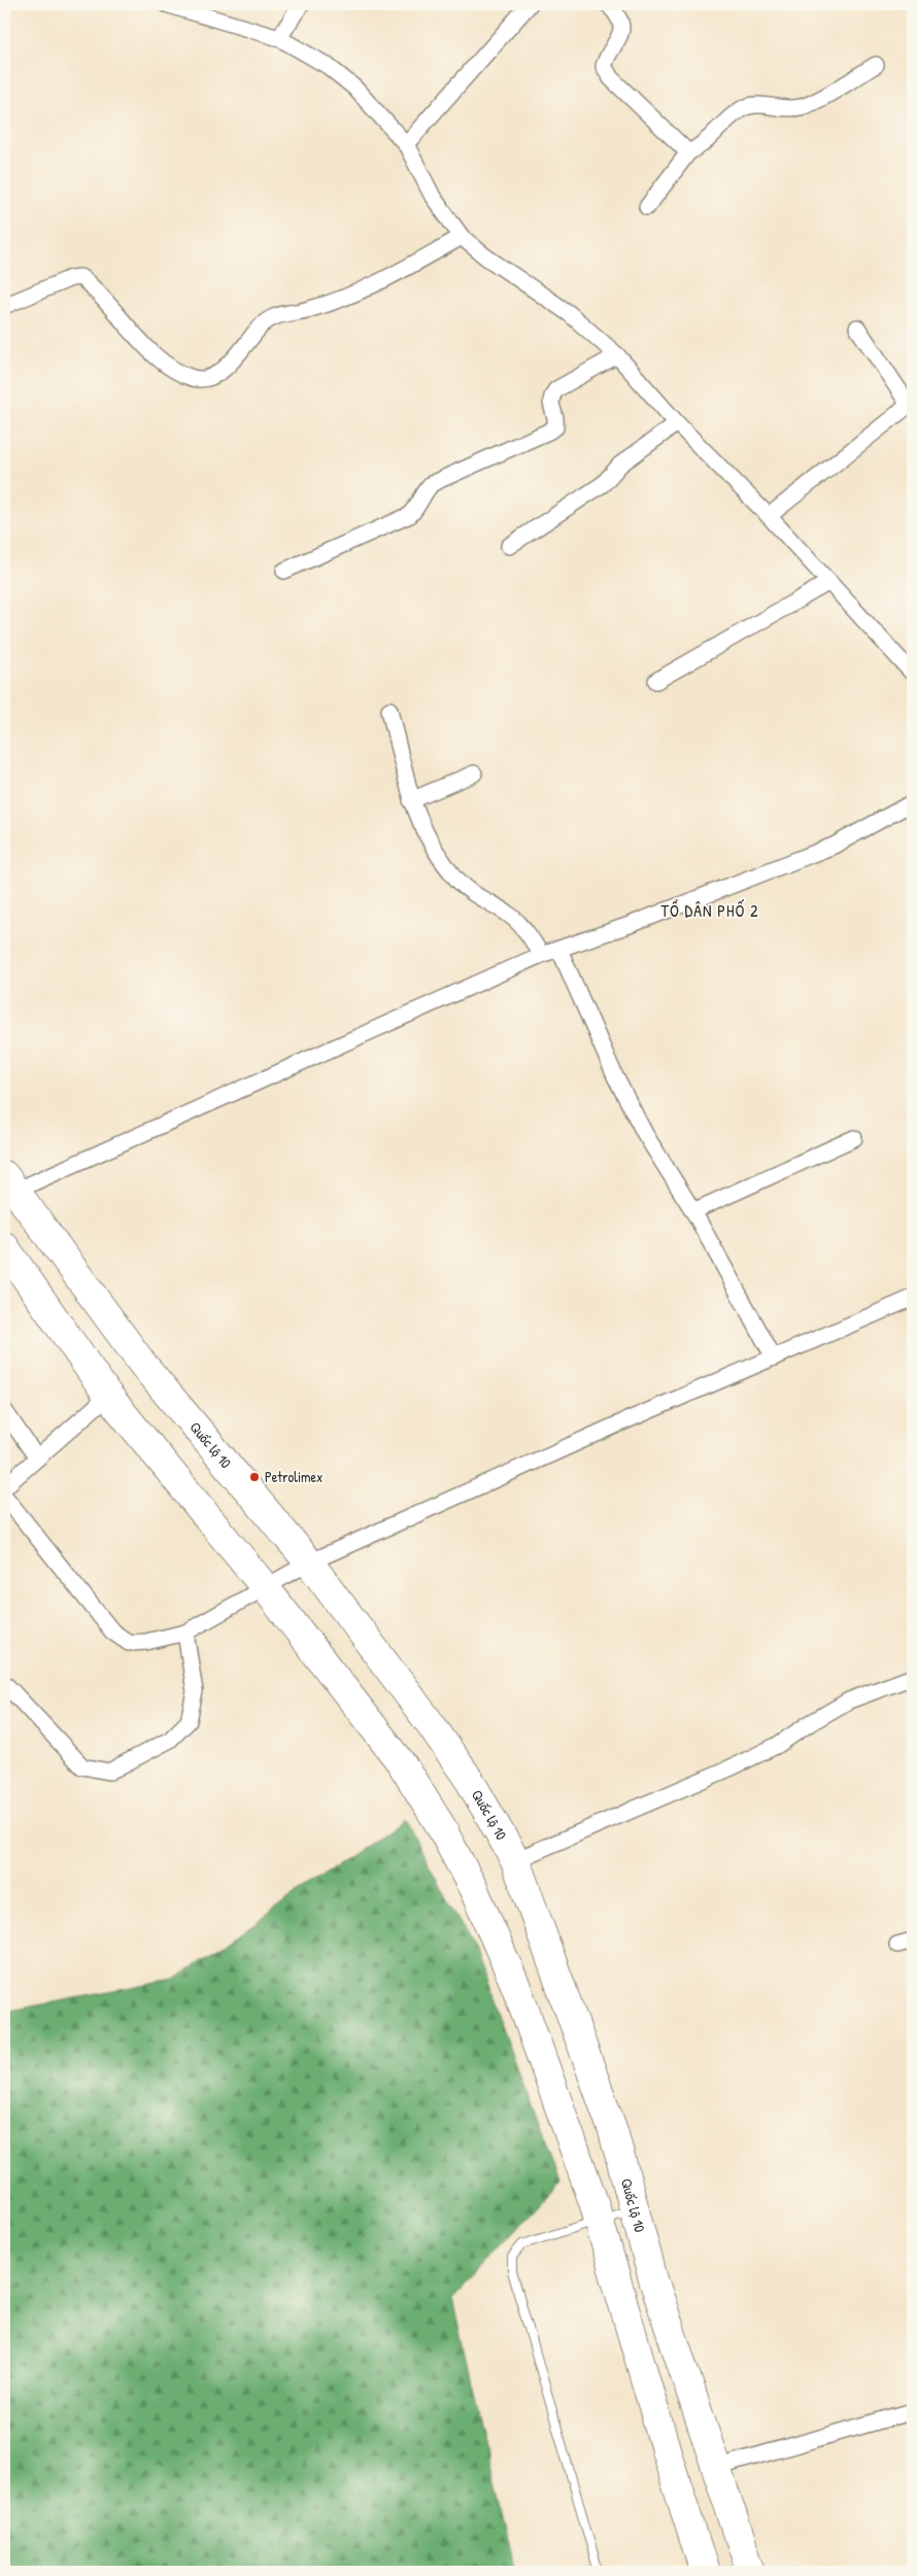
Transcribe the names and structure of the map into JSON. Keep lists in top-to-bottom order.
{
  "streets": {
    "highway": ["Quốc lộ 10"]
  },
  "districts": ["TỔ DÂN PHỐ 2"],
  "places": ["Petrolimex"]
}
